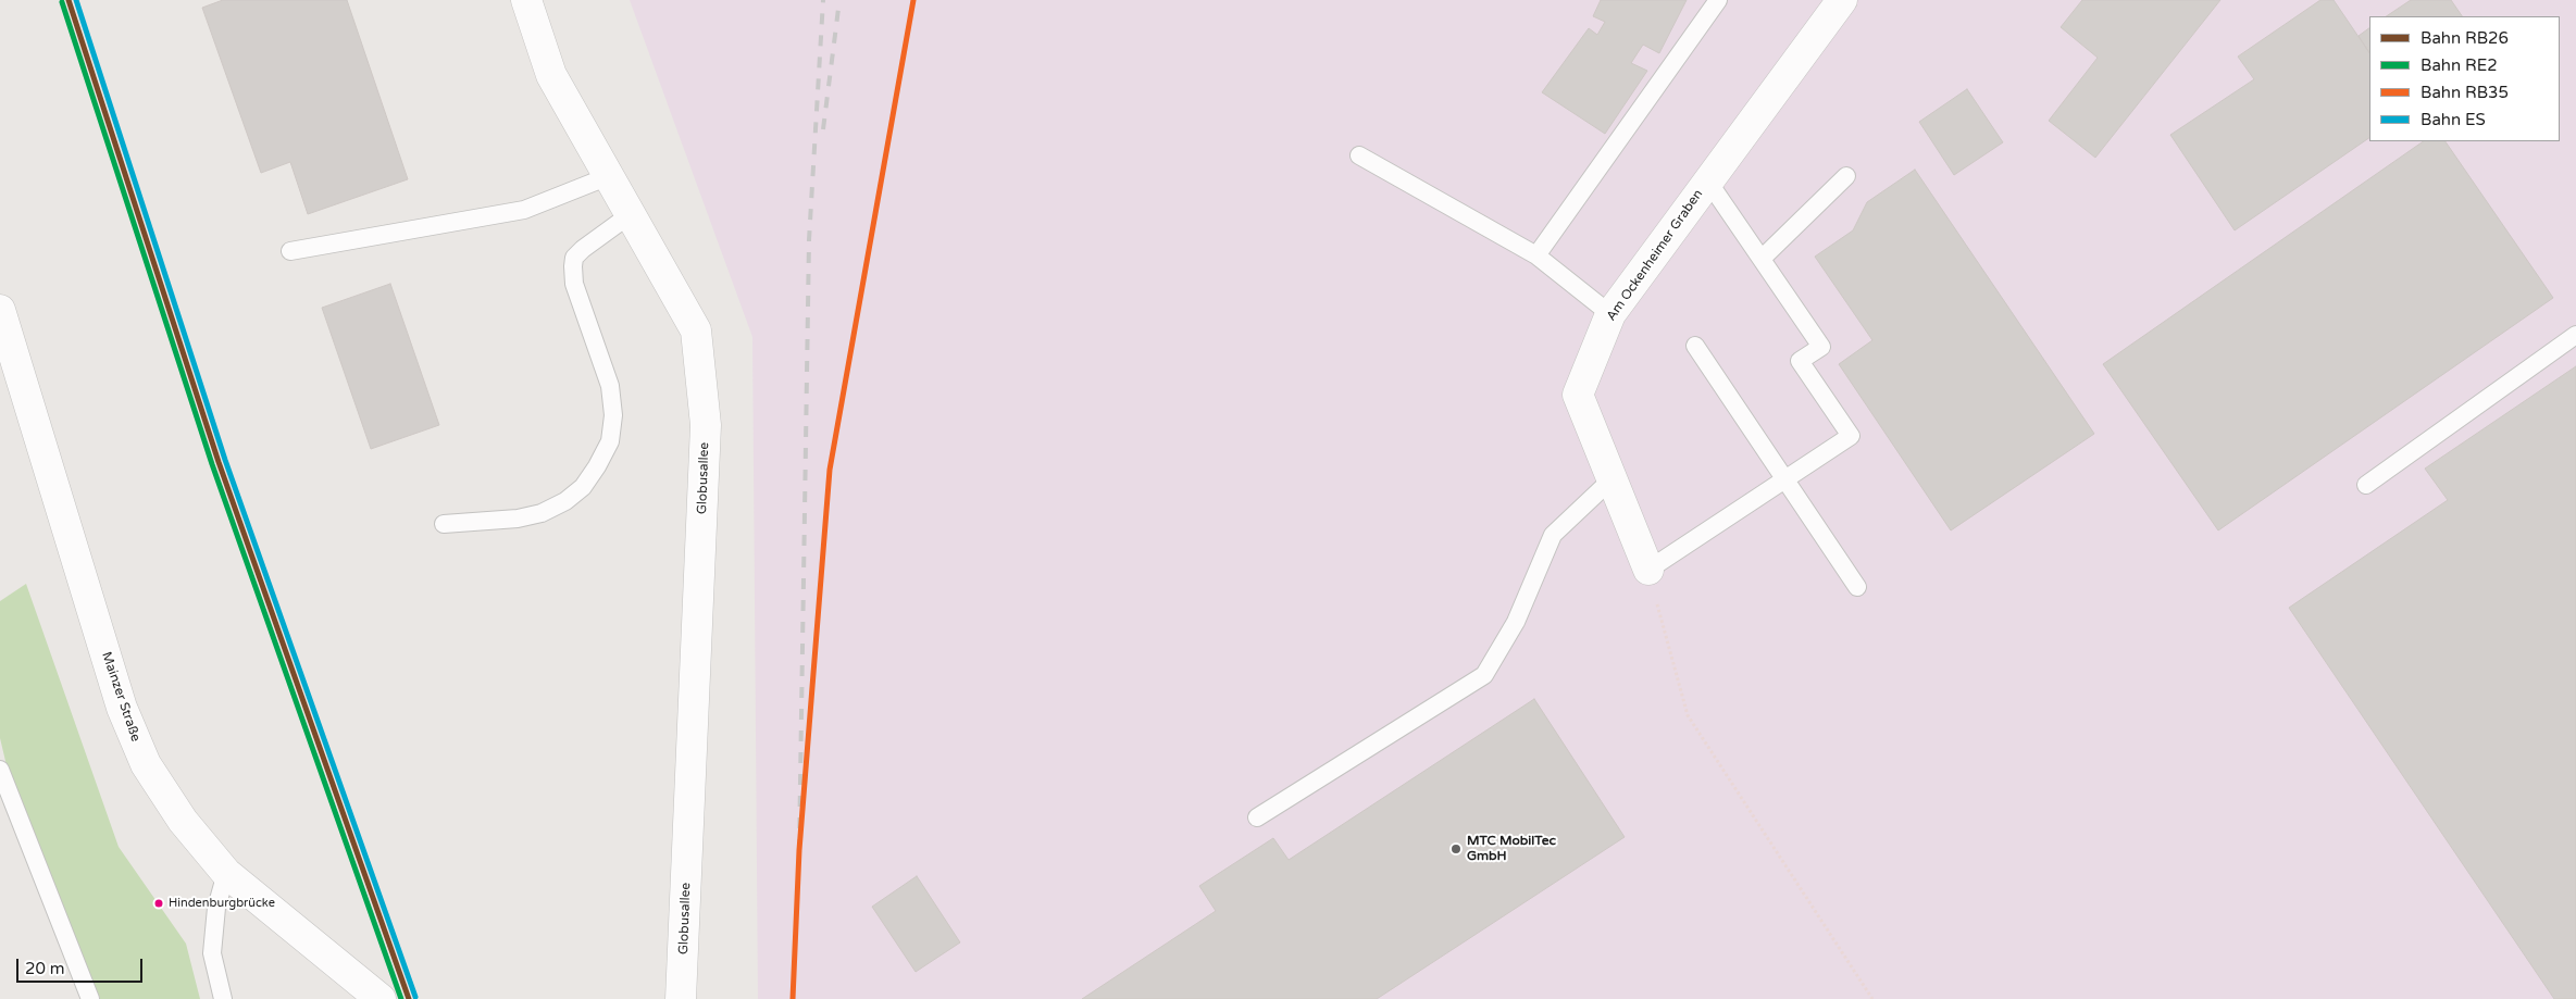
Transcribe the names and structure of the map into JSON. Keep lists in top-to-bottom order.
{
  "streets": {
    "street": ["Am Ockenheimer Graben", "Globusallee", "Mainzer Straße"]
  },
  "places": ["MTC MobilTec GmbH", "Hindenburgbrücke"],
  "lines": [
    "rail line RB26",
    "rail line RB35",
    "rail line ES",
    "rail line RE2"
  ],
  "legend": [
    "Bahn RB26",
    "Bahn RE2",
    "Bahn RB35",
    "Bahn ES"
  ],
  "scale_bar": "20 m"
}
